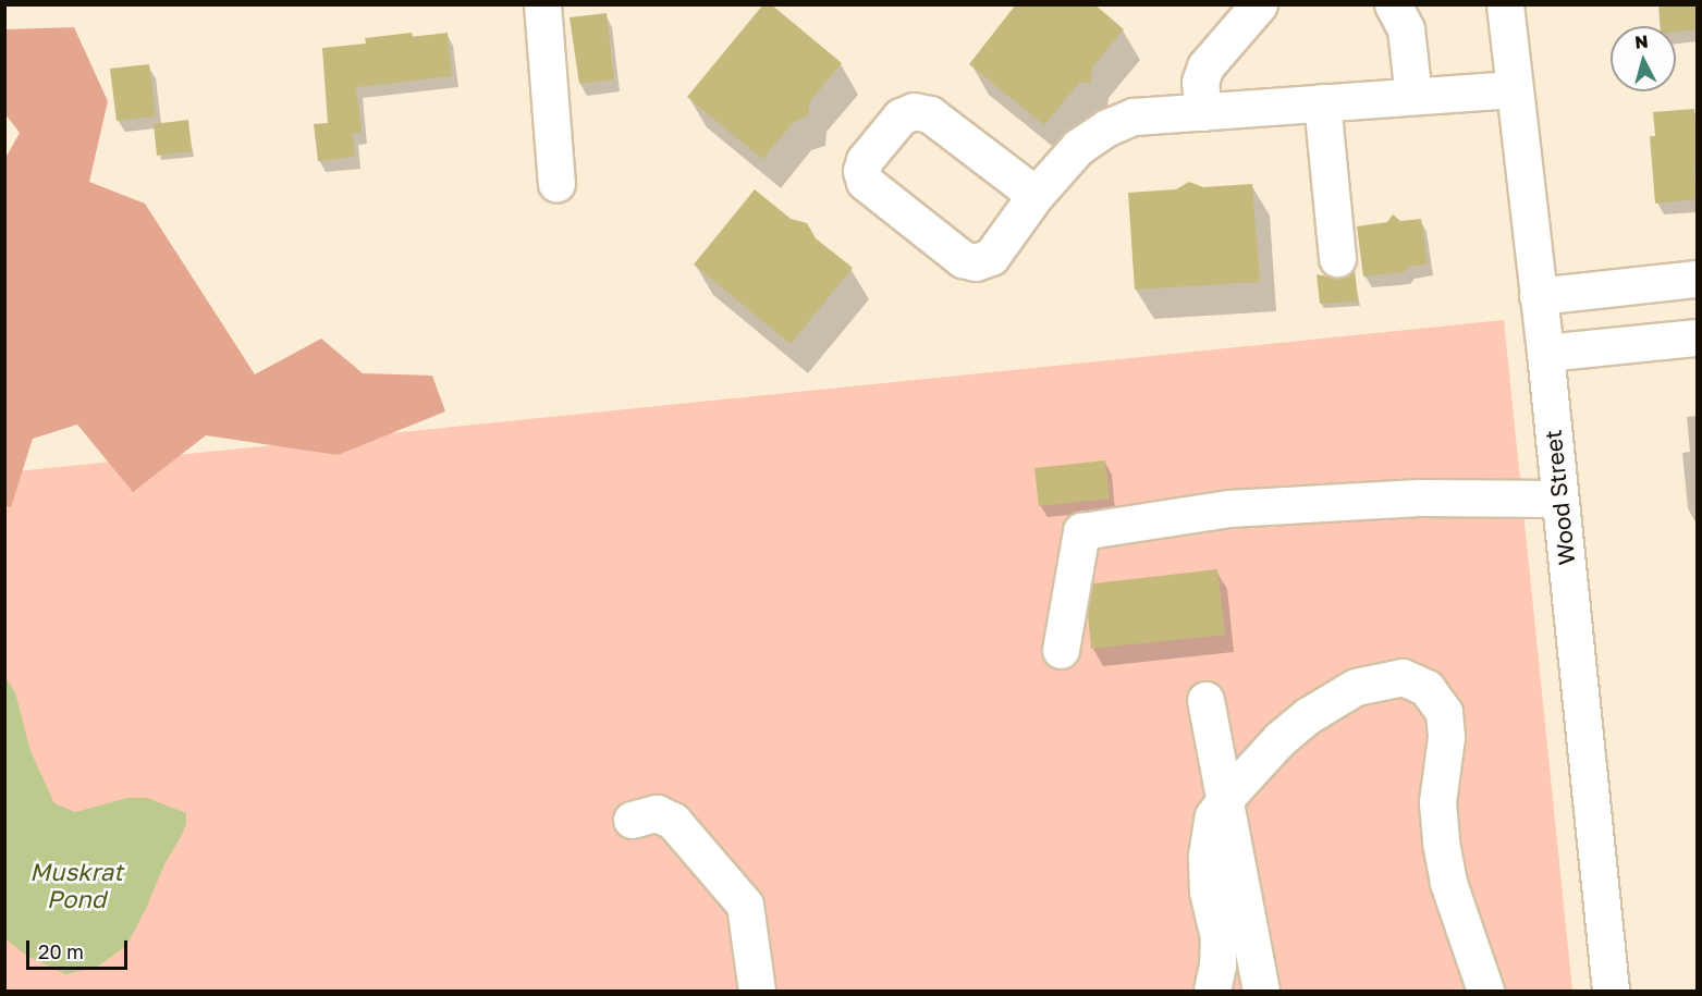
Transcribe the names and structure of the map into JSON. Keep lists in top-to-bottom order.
{
  "streets": {
    "street": ["Wood Street"]
  },
  "water": ["Muskrat Pond"],
  "scale_bar": "20 m",
  "north": "top"
}
